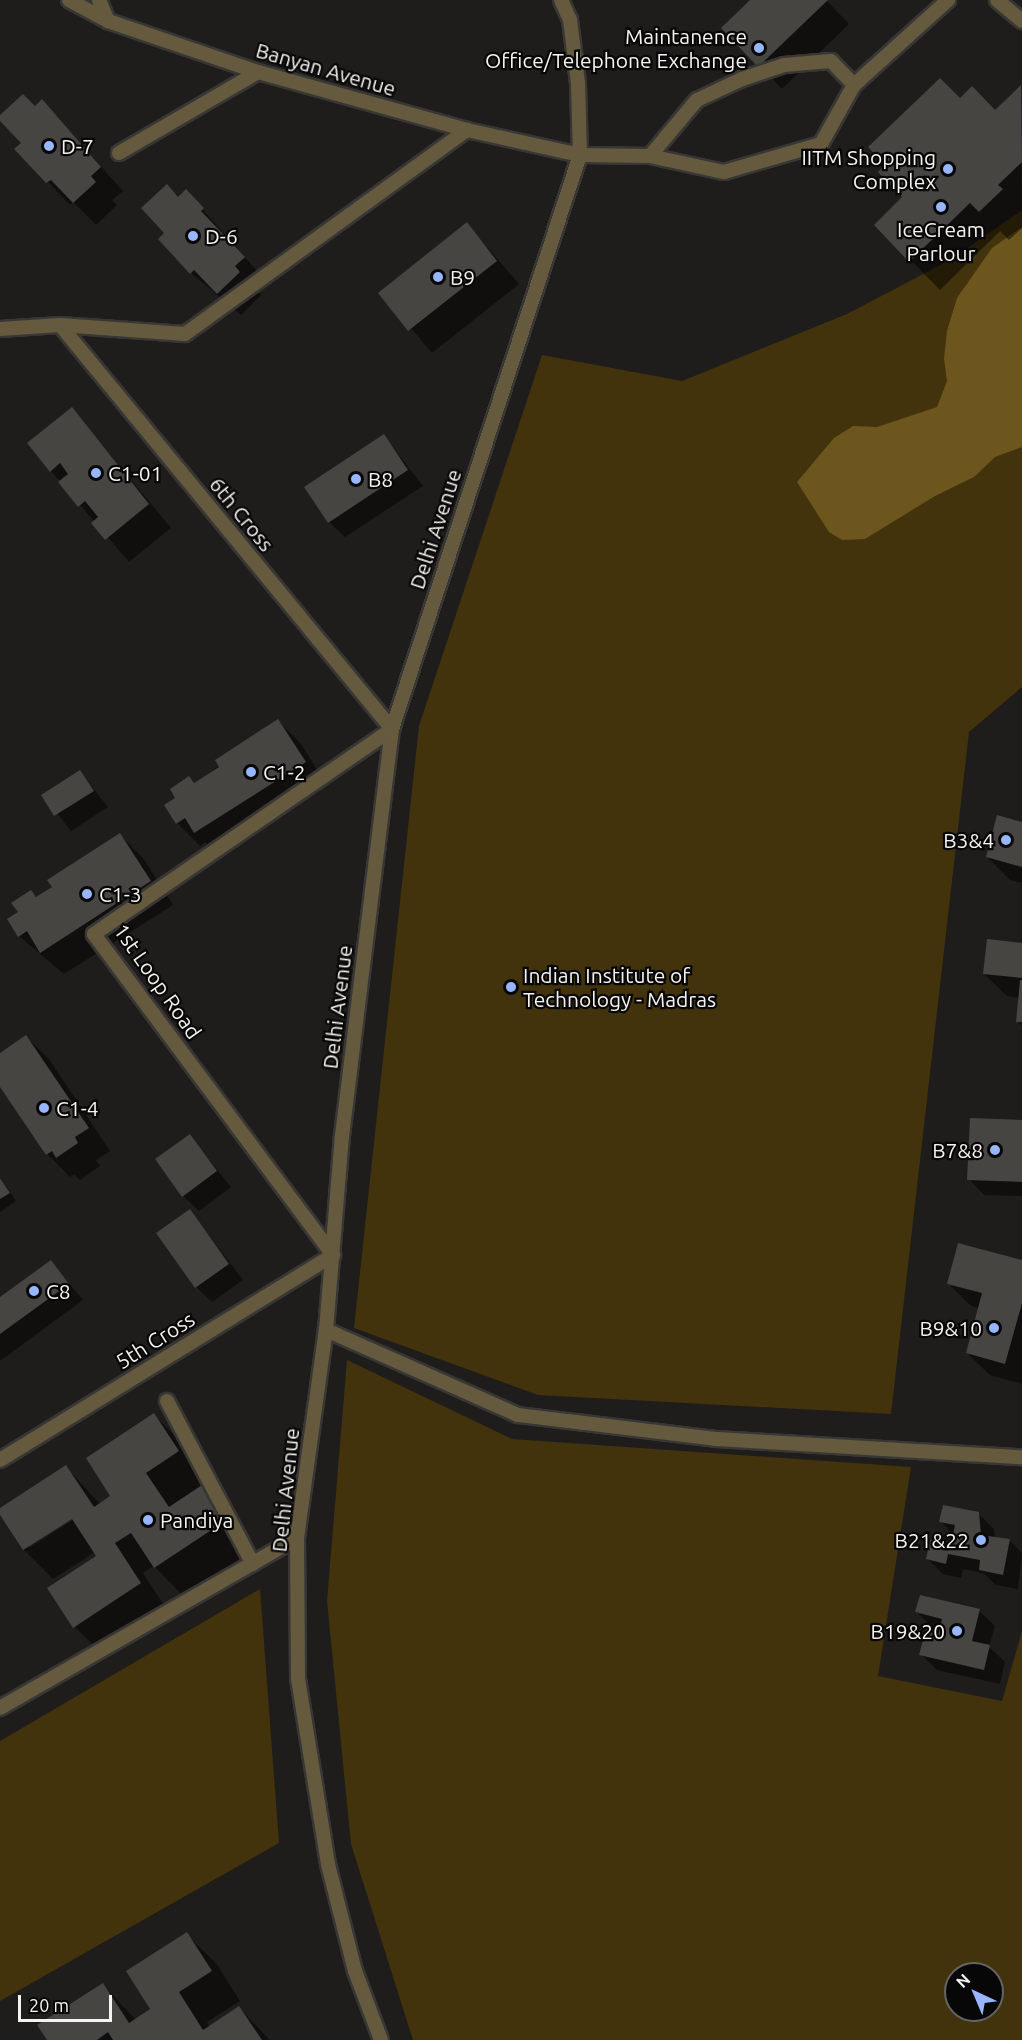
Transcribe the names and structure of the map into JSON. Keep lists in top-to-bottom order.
{
  "streets": {
    "lane": [
      "Banyan Avenue",
      "6th Cross",
      "Delhi Avenue",
      "1st Loop Road",
      "5th Cross"
    ]
  },
  "crossings": [
    ["Banyan Avenue", "Delhi Avenue"],
    ["6th Cross", "Delhi Avenue"],
    ["6th Cross", "1st Loop Road"],
    ["Delhi Avenue", "1st Loop Road"],
    ["Delhi Avenue", "5th Cross"],
    ["1st Loop Road", "5th Cross"]
  ],
  "places": [
    "Maintanence Office/Telephone Exchange",
    "D-7",
    "IITM Shopping Complex",
    "IceCream Parlour",
    "D-6",
    "B9",
    "C1-01",
    "B8",
    "C1-2",
    "B3&4",
    "C1-3",
    "Indian Institute of Technology - Madras",
    "C1-4",
    "B7&8",
    "C8",
    "B9&10",
    "Pandiya",
    "B21&22",
    "B19&20"
  ],
  "scale_bar": "20 m",
  "north": "top left"
}
